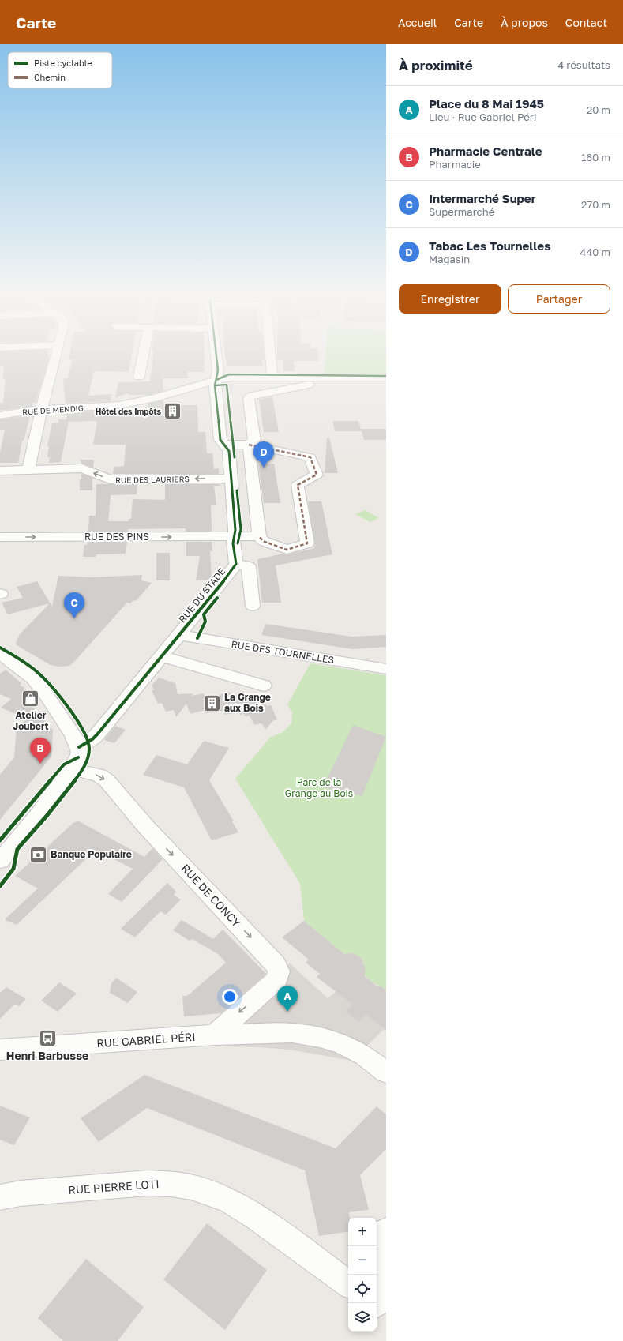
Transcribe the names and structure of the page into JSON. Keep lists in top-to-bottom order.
{
  "streets": {
    "street": [
      "RUE DE MENDIG",
      "RUE DES LAURIERS",
      "RUE DES PINS",
      "RUE DU STADE",
      "RUE DES TOURNELLES",
      "RUE DE CONCY",
      "RUE GABRIEL PÉRI",
      "RUE PIERRE LOTI"
    ]
  },
  "crossings": [
    ["RUE DE MENDIG", "RUE DU STADE"],
    ["RUE DES LAURIERS", "RUE DU STADE"],
    ["RUE DES PINS", "RUE DU STADE"],
    ["RUE DU STADE", "RUE DES TOURNELLES"],
    ["RUE DU STADE", "RUE DE CONCY"],
    ["RUE DE CONCY", "RUE GABRIEL PÉRI"]
  ],
  "one_way": ["RUE DES LAURIERS", "RUE DE CONCY"],
  "parks": ["Parc de la Grange au Bois"],
  "places": {
    "building": ["Hôtel des Impôts", "La Grange aux Bois"],
    "shop": ["Atelier Joubert"],
    "bank": ["Banque Populaire"],
    "bus stop": ["Henri Barbusse"]
  },
  "legend": ["Piste cyclable", "Chemin"],
  "page": {
    "header": "Carte",
    "nav": [
      "Accueil",
      "Carte",
      "À propos",
      "Contact"
    ],
    "heading": ["À proximité", "4 résultats"],
    "list": [
      {
        "mark": "A",
        "name": "Place du 8 Mai 1945",
        "note": "Lieu · Rue Gabriel Péri",
        "value": "20 m"
      },
      {
        "mark": "B",
        "name": "Pharmacie Centrale",
        "note": "Pharmacie",
        "value": "160 m"
      },
      {
        "mark": "C",
        "name": "Intermarché Super",
        "note": "Supermarché",
        "value": "270 m"
      },
      {
        "mark": "D",
        "name": "Tabac Les Tournelles",
        "note": "Magasin",
        "value": "440 m"
      }
    ],
    "buttons": ["Enregistrer", "Partager"],
    "pins": [
      "D",
      "C",
      "B",
      "A"
    ],
    "map_buttons": ["+", "−"]
  }
}
